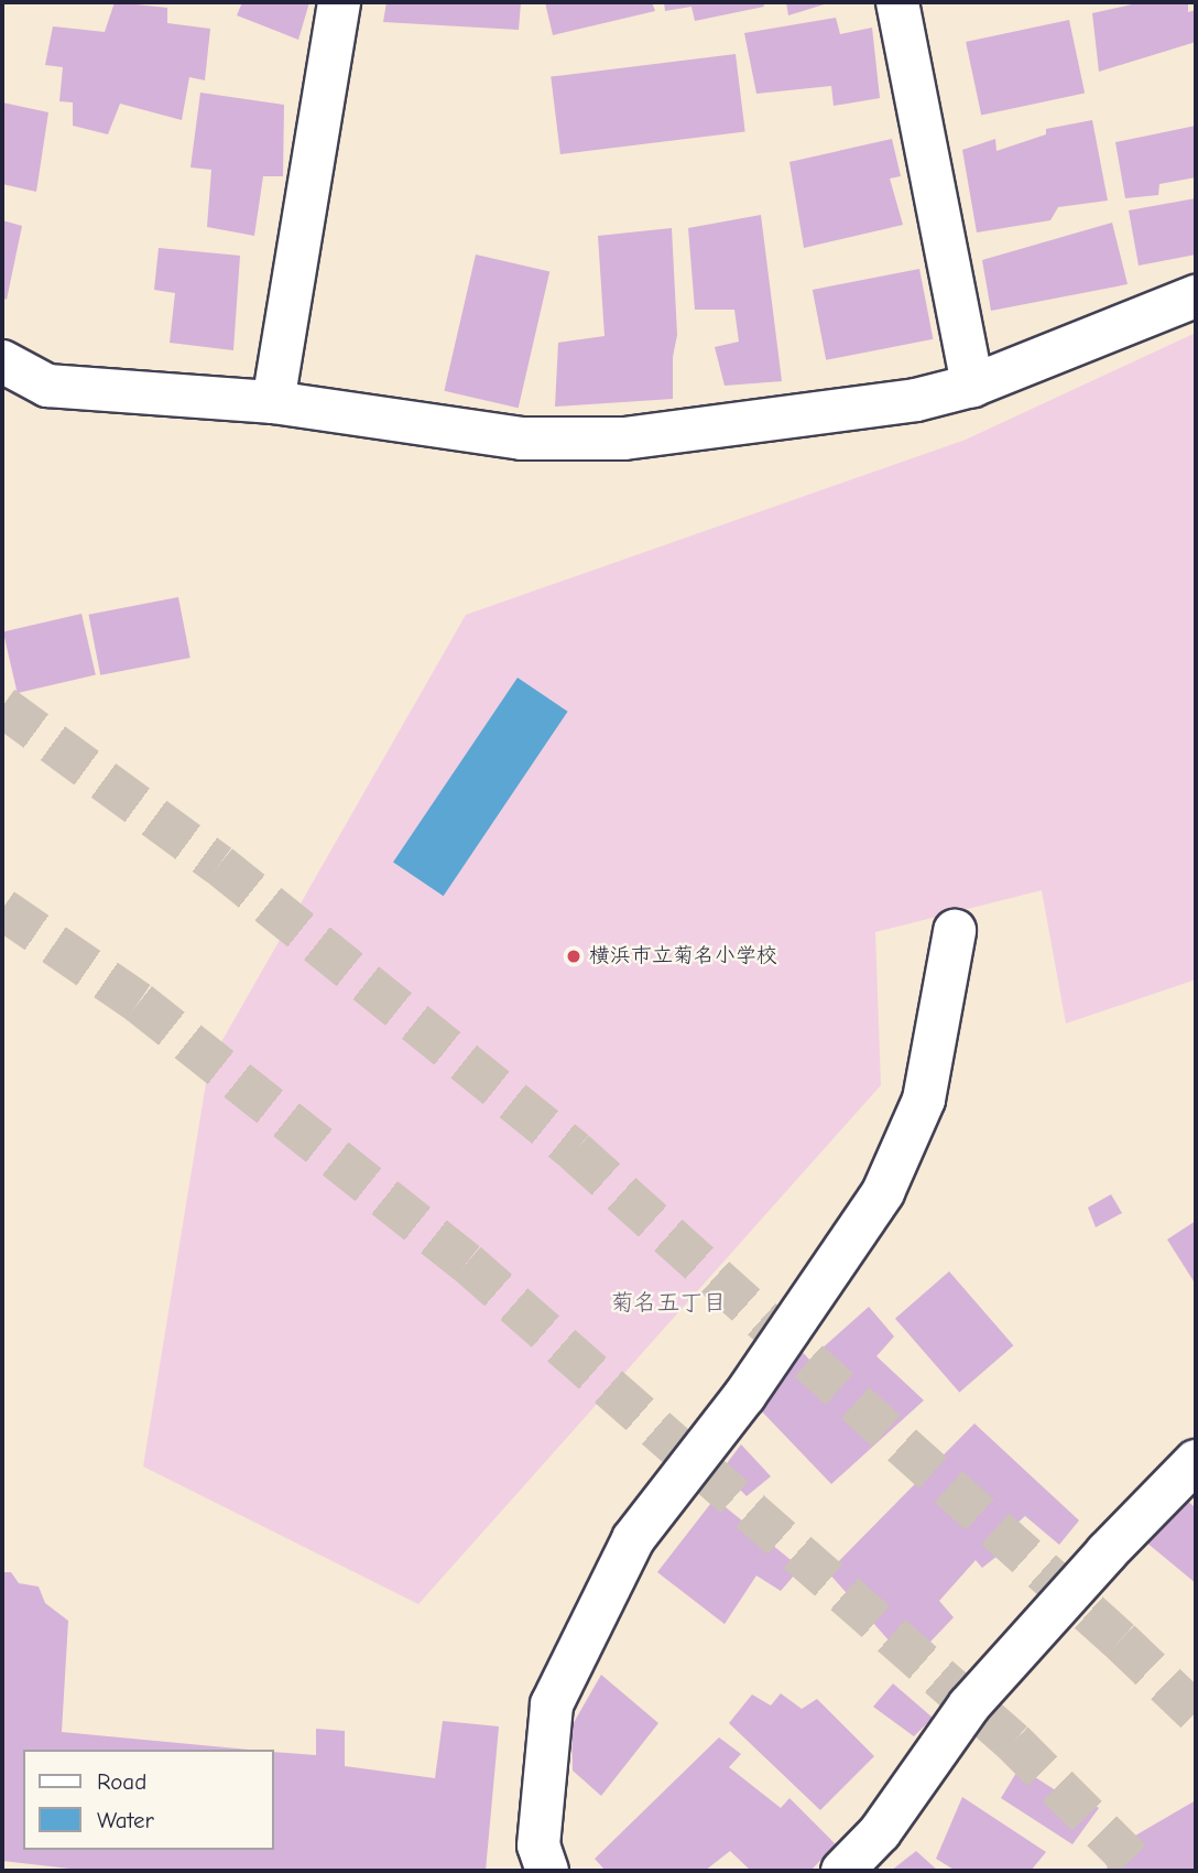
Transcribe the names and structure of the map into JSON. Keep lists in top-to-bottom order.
{
  "districts": ["菊名五丁目"],
  "places": ["横浜市立菊名小学校"],
  "legend": ["Road", "Water"]
}
